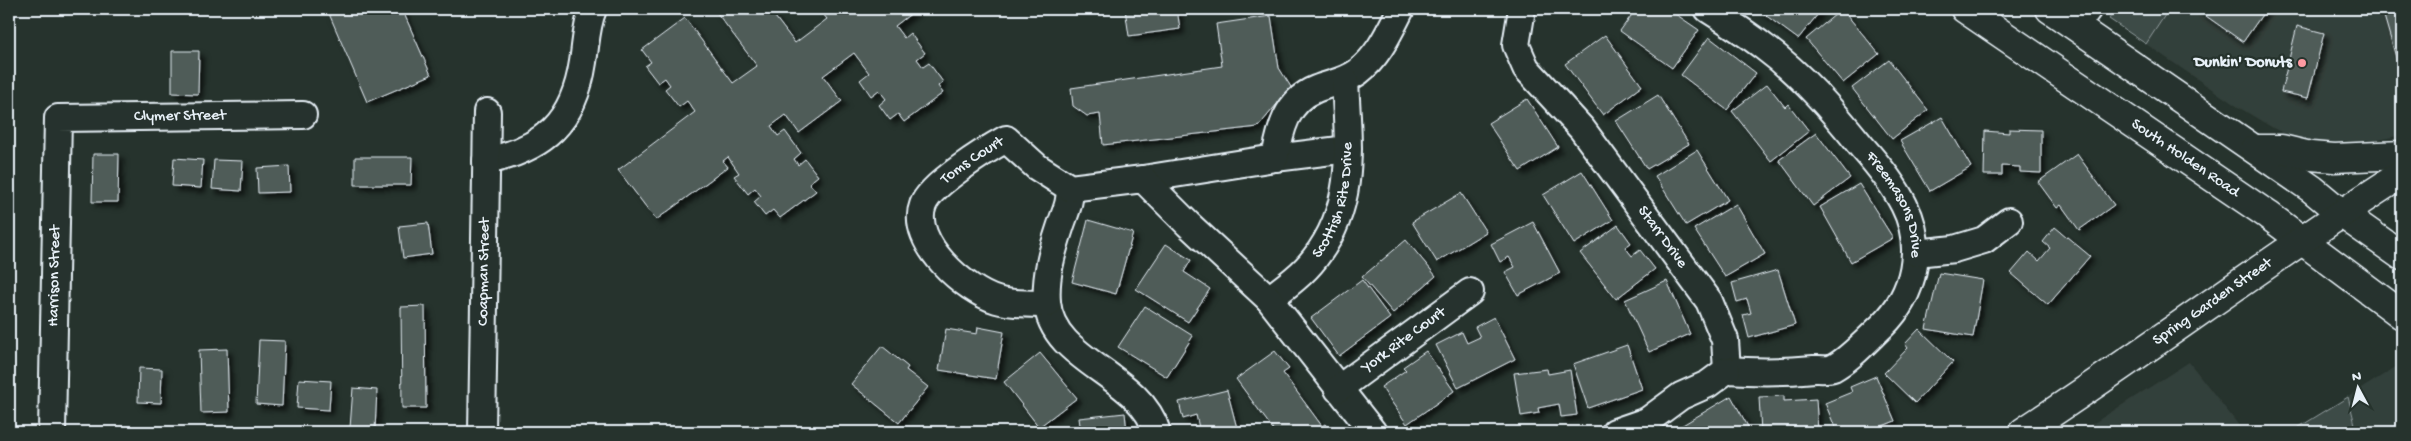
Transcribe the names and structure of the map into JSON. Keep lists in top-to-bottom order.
{
  "streets": {
    "main road": ["South Holden Road", "Spring Garden Street"],
    "street": [
      "Clymer Street",
      "Toms Court",
      "Scottish Rite Drive",
      "Freemasons Drive",
      "Starr Drive",
      "Coapman Street",
      "Harrison Street",
      "York Rite Court"
    ]
  },
  "crossings": [
    ["Clymer Street", "Harrison Street"],
    ["South Holden Road", "Spring Garden Street"],
    ["Freemasons Drive", "Starr Drive"]
  ],
  "places": ["Dunkin' Donuts"],
  "north": "top"
}
